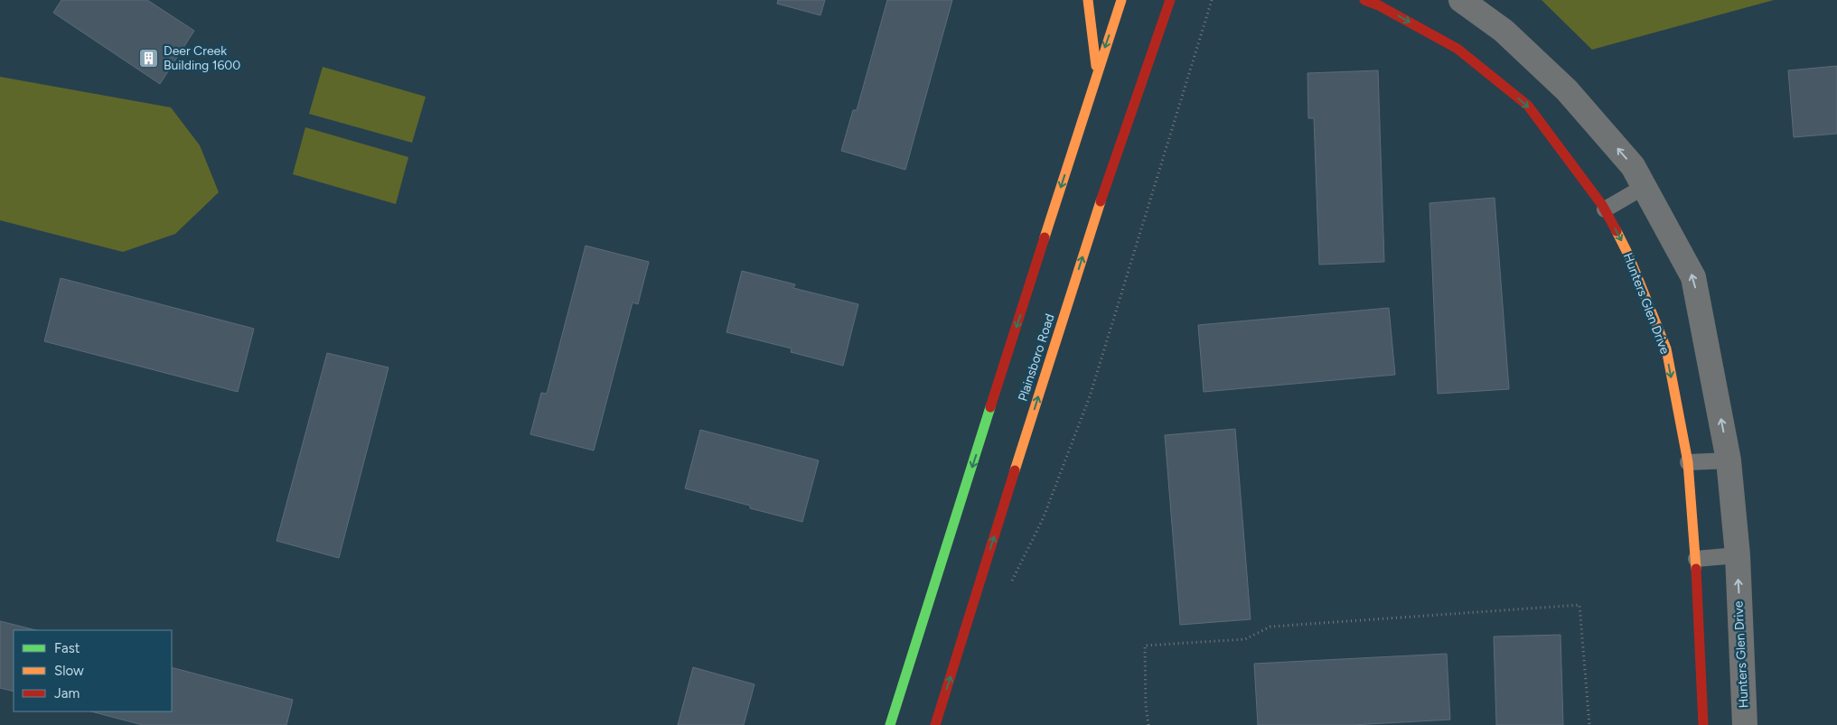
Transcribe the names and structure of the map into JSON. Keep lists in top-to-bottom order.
{
  "streets": {
    "street": ["Hunters Glen Drive", "Plainsboro Road"]
  },
  "places": {
    "building": ["Deer Creek Building 1600"]
  },
  "legend": ["Fast", "Slow", "Jam"]
}
